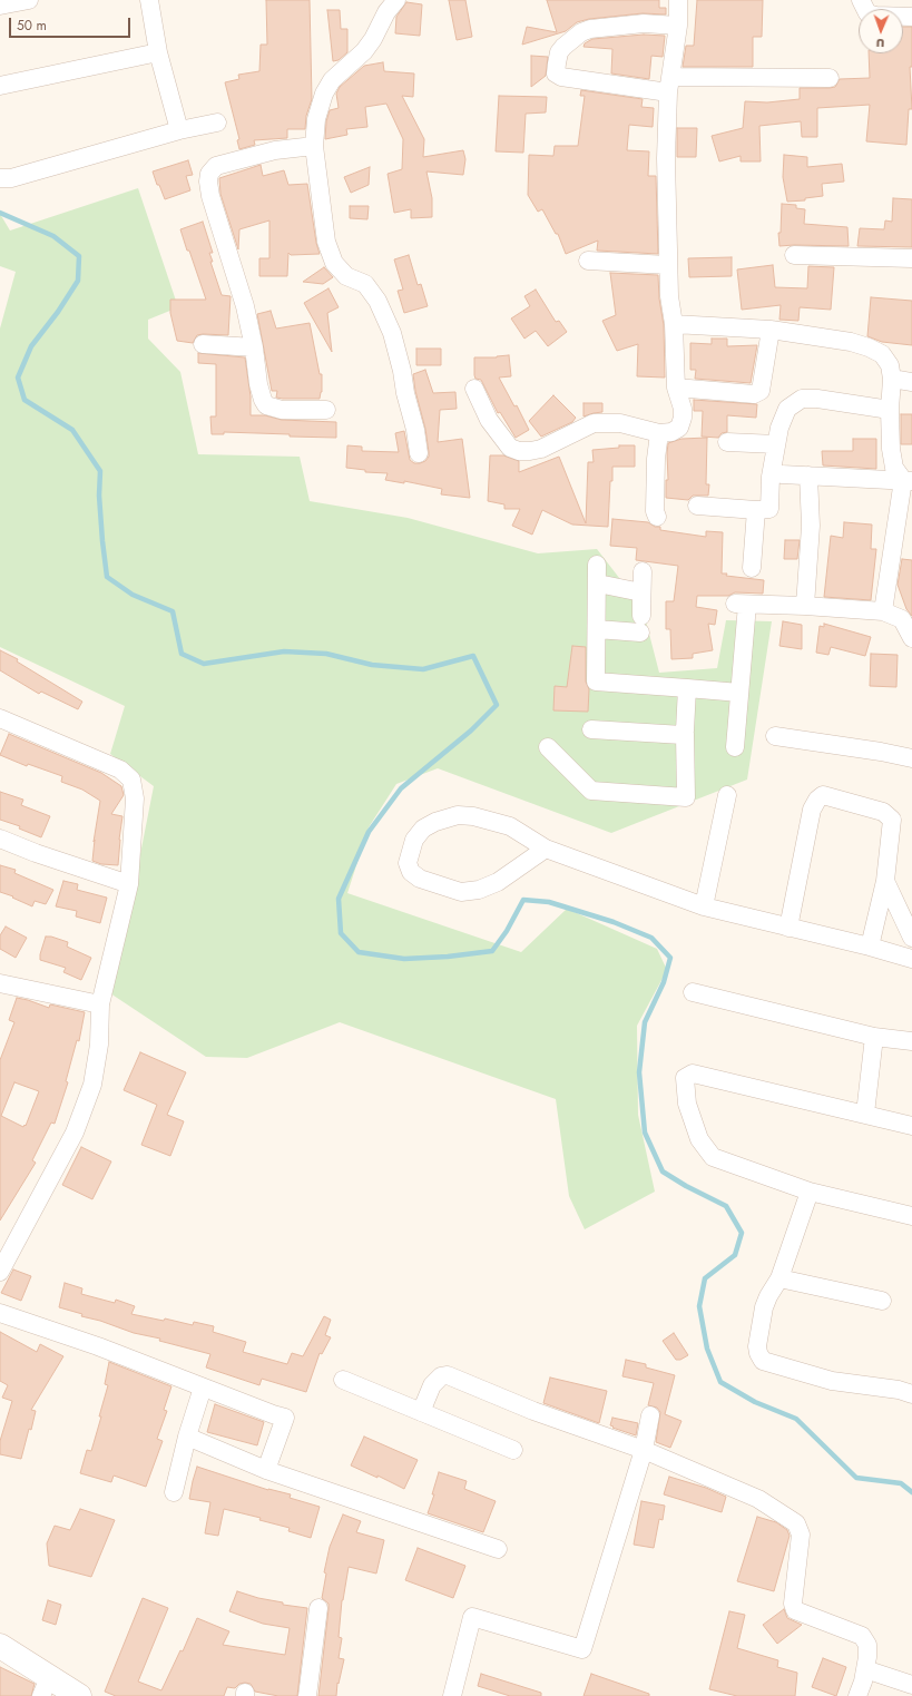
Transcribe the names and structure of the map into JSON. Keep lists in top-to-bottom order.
{
  "scale_bar": "50 m",
  "north": "bottom"
}
